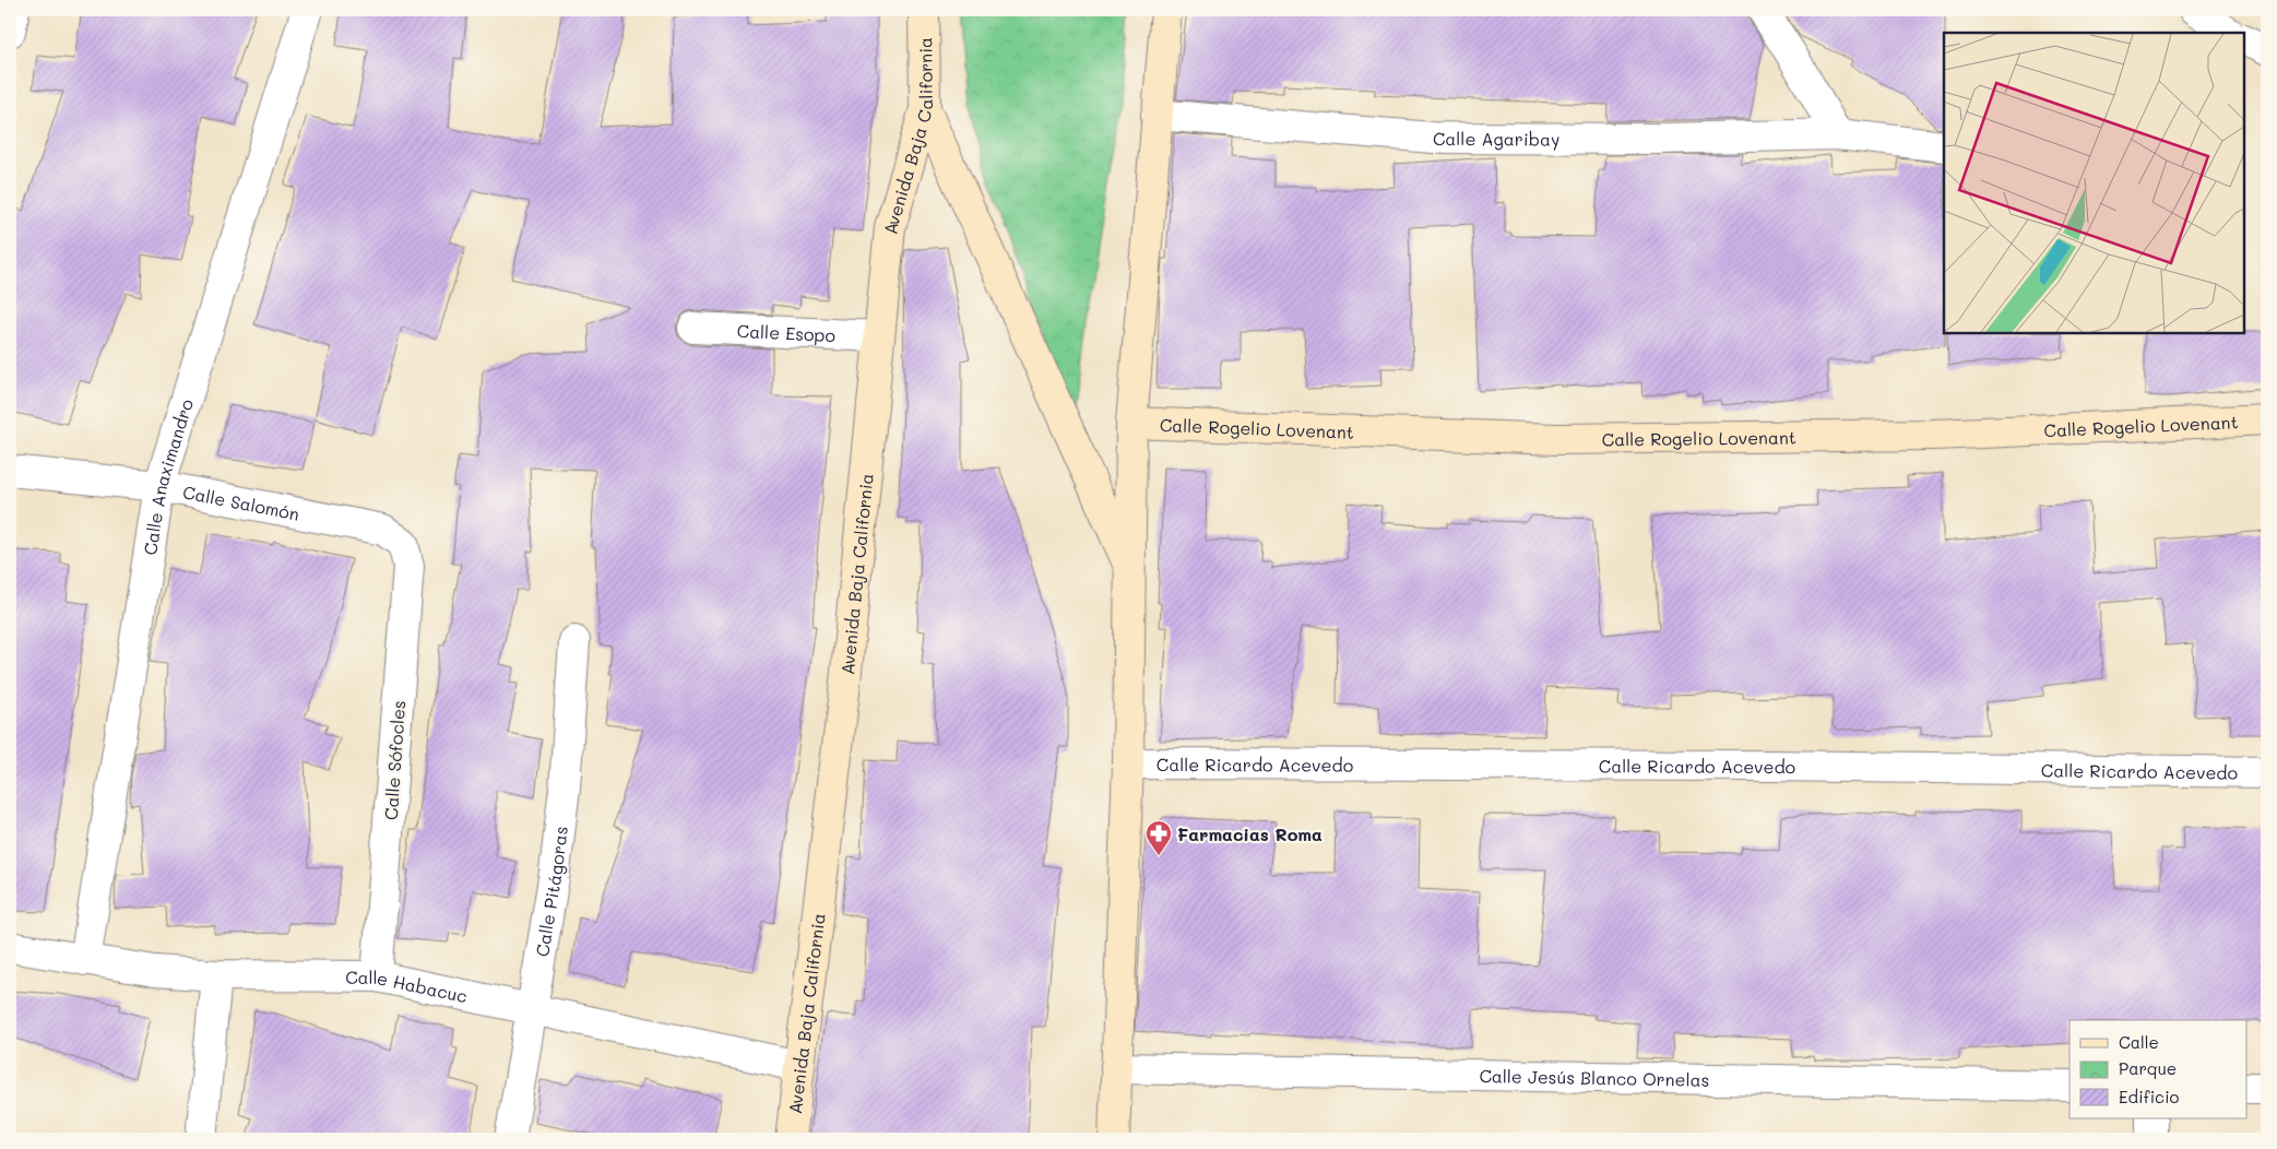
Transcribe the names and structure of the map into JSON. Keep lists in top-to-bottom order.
{
  "streets": {
    "main road": ["Avenida Baja California", "Calle Rogelio Lovenant"],
    "street": [
      "Calle Agaribay",
      "Calle Esopo",
      "Calle Anaximandro",
      "Calle Salomón",
      "Calle Sófocles",
      "Calle Ricardo Acevedo",
      "Calle Pitágoras",
      "Calle Habacuc",
      "Calle Jesús Blanco Ornelas"
    ]
  },
  "crossings": [
    ["Avenida Baja California", "Calle Esopo"],
    ["Avenida Baja California", "Calle Habacuc"],
    ["Calle Anaximandro", "Calle Salomón"],
    ["Calle Anaximandro", "Calle Habacuc"],
    ["Calle Salomón", "Calle Sófocles"],
    ["Calle Sófocles", "Calle Habacuc"],
    ["Calle Pitágoras", "Calle Habacuc"]
  ],
  "places": {
    "pharmacy": ["Farmacias Roma"]
  },
  "legend": ["Calle", "Parque", "Edificio"]
}
